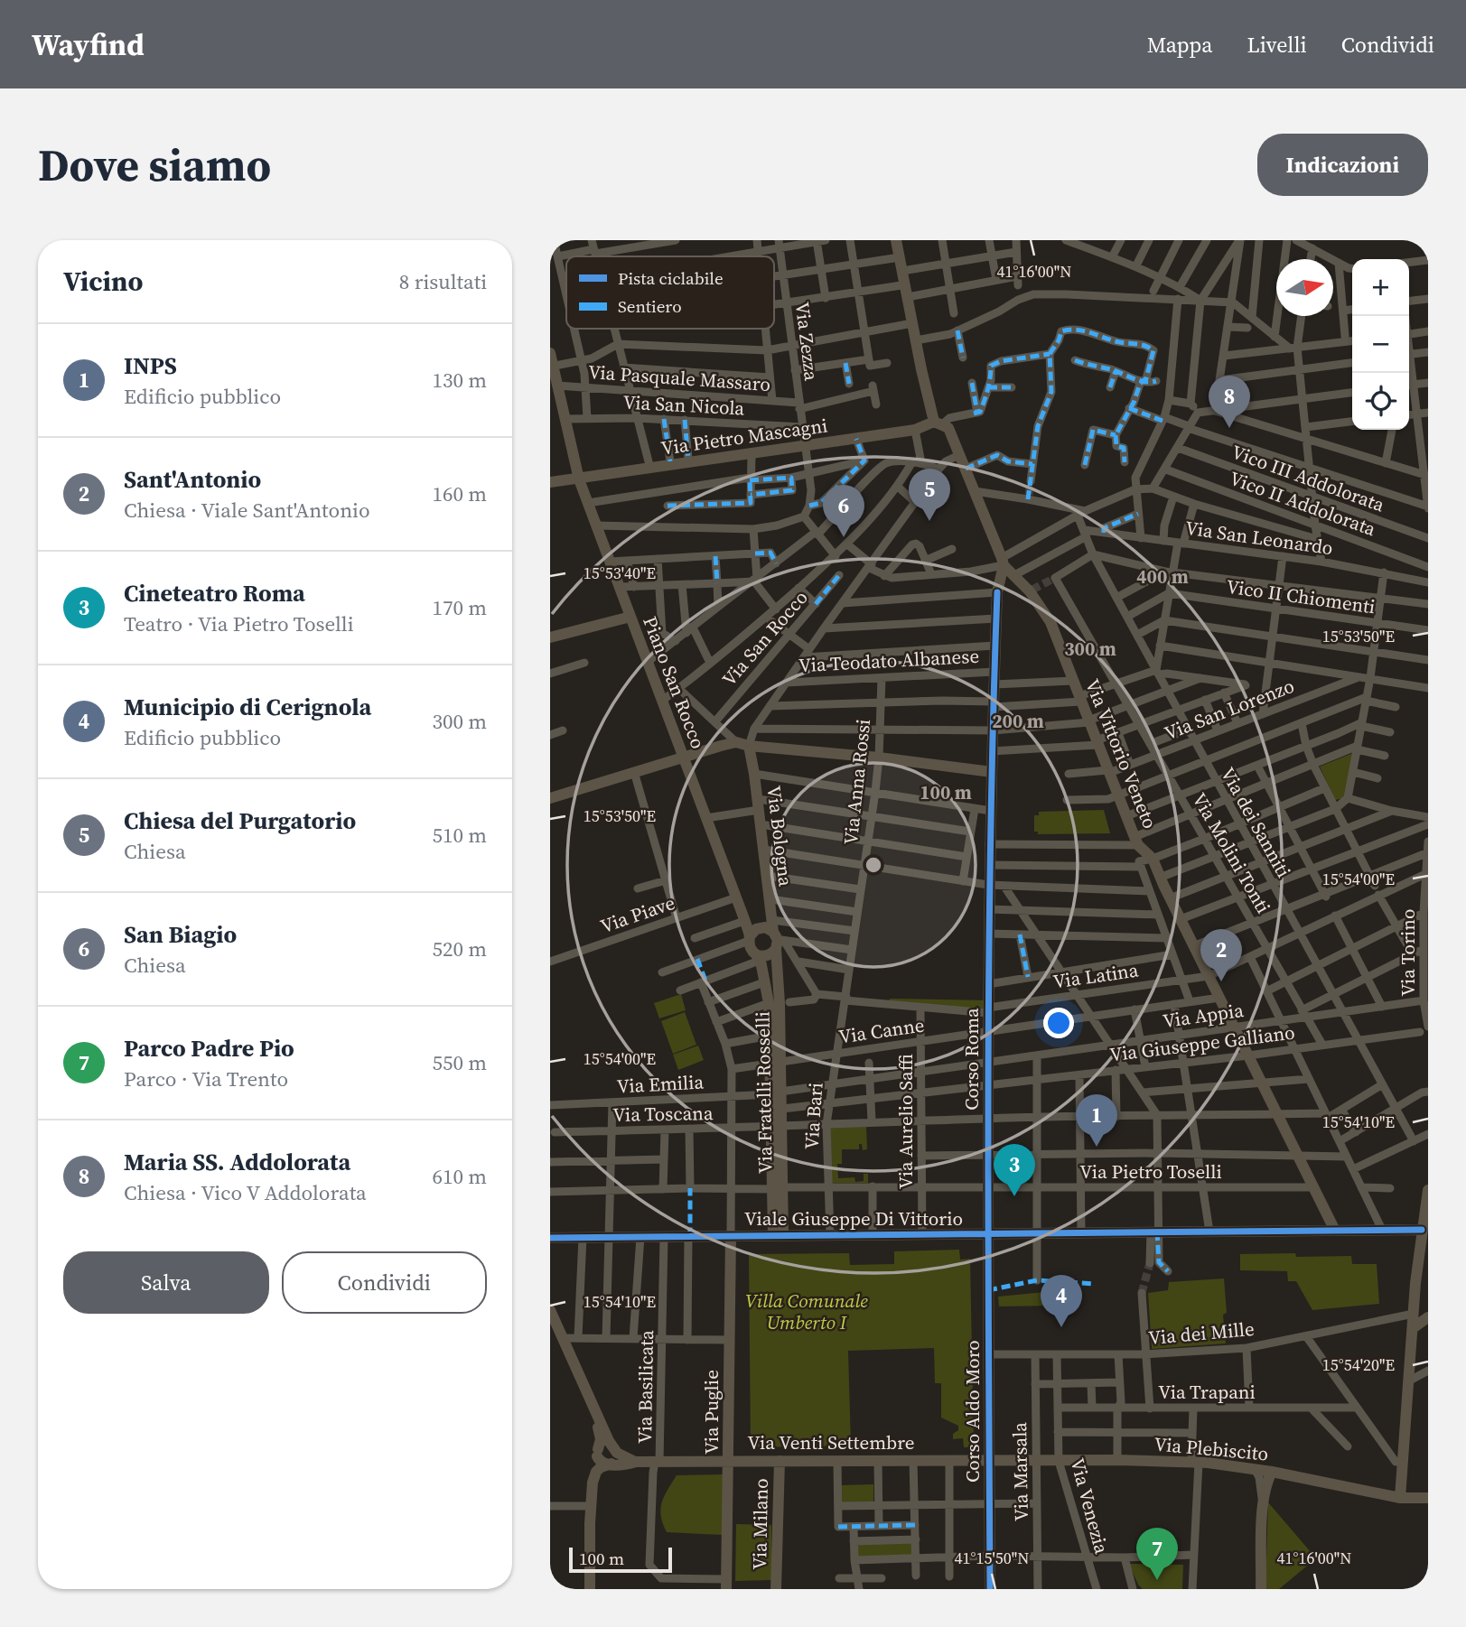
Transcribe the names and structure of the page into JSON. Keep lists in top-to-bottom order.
{
  "streets": {
    "street": [
      "Via Zezza",
      "Via Pasquale Massaro",
      "Via San Nicola",
      "Via Pietro Mascagni",
      "Vico III Addolorata",
      "Vico II Addolorata",
      "Via San Leonardo",
      "Vico II Chiomenti",
      "Via San Rocco",
      "Via Teodato Albanese",
      "Piano San Rocco",
      "Via San Lorenzo",
      "Via Vittorio Veneto",
      "Via Anna Rossi",
      "Via dei Sanniti",
      "Via Bologna",
      "Via Molini Tonti",
      "Via Piave",
      "Via Torino",
      "Via Latina",
      "Via Appia",
      "Via Canne",
      "Via Giuseppe Galliano",
      "Corso Roma",
      "Via Emilia",
      "Via Fratelli Rosselli",
      "Via Toscana",
      "Via Bari",
      "Via Aurelio Saffi",
      "Via Pietro Toselli",
      "Viale Giuseppe Di Vittorio",
      "Via dei Mille",
      "Via Basilicata",
      "Via Trapani",
      "Corso Aldo Moro",
      "Via Puglie",
      "Via Venti Settembre",
      "Via Plebiscito",
      "Via Marsala",
      "Via Venezia",
      "Via Milano"
    ]
  },
  "crossings": [
    ["Via Zezza", "Via Pasquale Massaro"],
    ["Via Zezza", "Via San Nicola"],
    ["Via Zezza", "Via Pietro Mascagni"],
    ["Via Pasquale Massaro", "Piano San Rocco"],
    ["Via San Nicola", "Piano San Rocco"],
    ["Via Pietro Mascagni", "Piano San Rocco"],
    ["Via San Leonardo", "Via dei Sanniti"],
    ["Via Teodato Albanese", "Via Anna Rossi"],
    ["Via Teodato Albanese", "Corso Roma"],
    ["Piano San Rocco", "Via Bologna"],
    ["Piano San Rocco", "Via Piave"],
    ["Piano San Rocco", "Via Fratelli Rosselli"],
    ["Via San Lorenzo", "Via Vittorio Veneto"],
    ["Via San Lorenzo", "Via dei Sanniti"],
    ["Via San Lorenzo", "Via Molini Tonti"],
    ["Via Vittorio Veneto", "Via Latina"],
    ["Via Vittorio Veneto", "Via Appia"],
    ["Via Vittorio Veneto", "Via Canne"],
    ["Via Vittorio Veneto", "Via Giuseppe Galliano"],
    ["Via Vittorio Veneto", "Corso Roma"],
    ["Via Vittorio Veneto", "Via Toscana"],
    ["Via Vittorio Veneto", "Via Pietro Toselli"],
    ["Via Vittorio Veneto", "Viale Giuseppe Di Vittorio"],
    ["Via Anna Rossi", "Via Latina"],
    ["Via Anna Rossi", "Via Bari"],
    ["Via dei Sanniti", "Via Molini Tonti"],
    ["Via dei Sanniti", "Via Latina"],
    ["Via dei Sanniti", "Via Appia"],
    ["Via dei Sanniti", "Via Giuseppe Galliano"],
    ["Via Bologna", "Via Fratelli Rosselli"],
    ["Via Molini Tonti", "Via Latina"],
    ["Via Molini Tonti", "Via Appia"],
    ["Via Molini Tonti", "Via Giuseppe Galliano"],
    ["Via Torino", "Via Latina"],
    ["Via Torino", "Via Appia"],
    ["Via Latina", "Corso Roma"],
    ["Via Latina", "Via Bari"],
    ["Via Latina", "Via Aurelio Saffi"],
    ["Via Appia", "Corso Roma"],
    ["Via Appia", "Via Emilia"],
    ["Via Appia", "Via Aurelio Saffi"],
    ["Via Canne", "Corso Roma"],
    ["Via Canne", "Via Fratelli Rosselli"],
    ["Via Canne", "Via Bari"],
    ["Via Canne", "Via Aurelio Saffi"],
    ["Via Giuseppe Galliano", "Corso Roma"],
    ["Via Giuseppe Galliano", "Via Fratelli Rosselli"],
    ["Via Giuseppe Galliano", "Via Bari"],
    ["Via Giuseppe Galliano", "Via Aurelio Saffi"],
    ["Corso Roma", "Via Toscana"],
    ["Corso Roma", "Via Pietro Toselli"],
    ["Corso Roma", "Viale Giuseppe Di Vittorio"],
    ["Corso Roma", "Corso Aldo Moro"],
    ["Via Emilia", "Via Fratelli Rosselli"],
    ["Via Emilia", "Via Bari"],
    ["Via Fratelli Rosselli", "Via Toscana"],
    ["Via Fratelli Rosselli", "Via Pietro Toselli"],
    ["Via Fratelli Rosselli", "Viale Giuseppe Di Vittorio"],
    ["Via Toscana", "Via Bari"],
    ["Via Toscana", "Via Aurelio Saffi"],
    ["Via Bari", "Via Pietro Toselli"],
    ["Via Bari", "Viale Giuseppe Di Vittorio"],
    ["Via Aurelio Saffi", "Via Pietro Toselli"],
    ["Via Aurelio Saffi", "Viale Giuseppe Di Vittorio"],
    ["Viale Giuseppe Di Vittorio", "Via Basilicata"],
    ["Viale Giuseppe Di Vittorio", "Corso Aldo Moro"],
    ["Viale Giuseppe Di Vittorio", "Via Puglie"],
    ["Via dei Mille", "Corso Aldo Moro"],
    ["Via dei Mille", "Via Marsala"],
    ["Via dei Mille", "Via Venezia"],
    ["Via Basilicata", "Via Puglie"],
    ["Via Basilicata", "Via Venti Settembre"],
    ["Via Trapani", "Via Venezia"],
    ["Corso Aldo Moro", "Via Venti Settembre"],
    ["Corso Aldo Moro", "Via Plebiscito"],
    ["Via Puglie", "Via Venti Settembre"],
    ["Via Venti Settembre", "Via Plebiscito"],
    ["Via Venti Settembre", "Via Milano"],
    ["Via Plebiscito", "Via Marsala"],
    ["Via Plebiscito", "Via Venezia"]
  ],
  "parks": ["Villa Comunale Umberto I"],
  "legend": ["Pista ciclabile", "Sentiero"],
  "scale_bar": "100 m",
  "north": "right",
  "page": {
    "header": "Wayfind",
    "nav": ["Mappa", "Livelli", "Condividi"],
    "buttons": [
      "Indicazioni",
      ["Salva", "Condividi"]
    ],
    "title": "Dove siamo",
    "heading": ["Vicino", "8 risultati"],
    "map_buttons": ["+", "−"],
    "list": [
      {
        "mark": "1",
        "name": "INPS",
        "note": "Edificio pubblico",
        "value": "130 m"
      },
      {
        "mark": "2",
        "name": "Sant'Antonio",
        "note": "Chiesa · Viale Sant'Antonio",
        "value": "160 m"
      },
      {
        "mark": "3",
        "name": "Cineteatro Roma",
        "note": "Teatro · Via Pietro Toselli",
        "value": "170 m"
      },
      {
        "mark": "4",
        "name": "Municipio di Cerignola",
        "note": "Edificio pubblico",
        "value": "300 m"
      },
      {
        "mark": "5",
        "name": "Chiesa del Purgatorio",
        "note": "Chiesa",
        "value": "510 m"
      },
      {
        "mark": "6",
        "name": "San Biagio",
        "note": "Chiesa",
        "value": "520 m"
      },
      {
        "mark": "7",
        "name": "Parco Padre Pio",
        "note": "Parco · Via Trento",
        "value": "550 m"
      },
      {
        "mark": "8",
        "name": "Maria SS. Addolorata",
        "note": "Chiesa · Vico V Addolorata",
        "value": "610 m"
      }
    ],
    "pins": [
      "8",
      "5",
      "6",
      "2",
      "1",
      "3",
      "4",
      "7"
    ],
    "scale": "100 m"
  },
  "coordinates": [
    "41°16'00\"N",
    "15°53'40\"E",
    "15°53'50\"E",
    "15°54'00\"E",
    "15°54'10\"E",
    "15°54'20\"E",
    "41°15'50\"N"
  ],
  "rings": [
    "400 m",
    "300 m",
    "200 m",
    "100 m"
  ]
}
